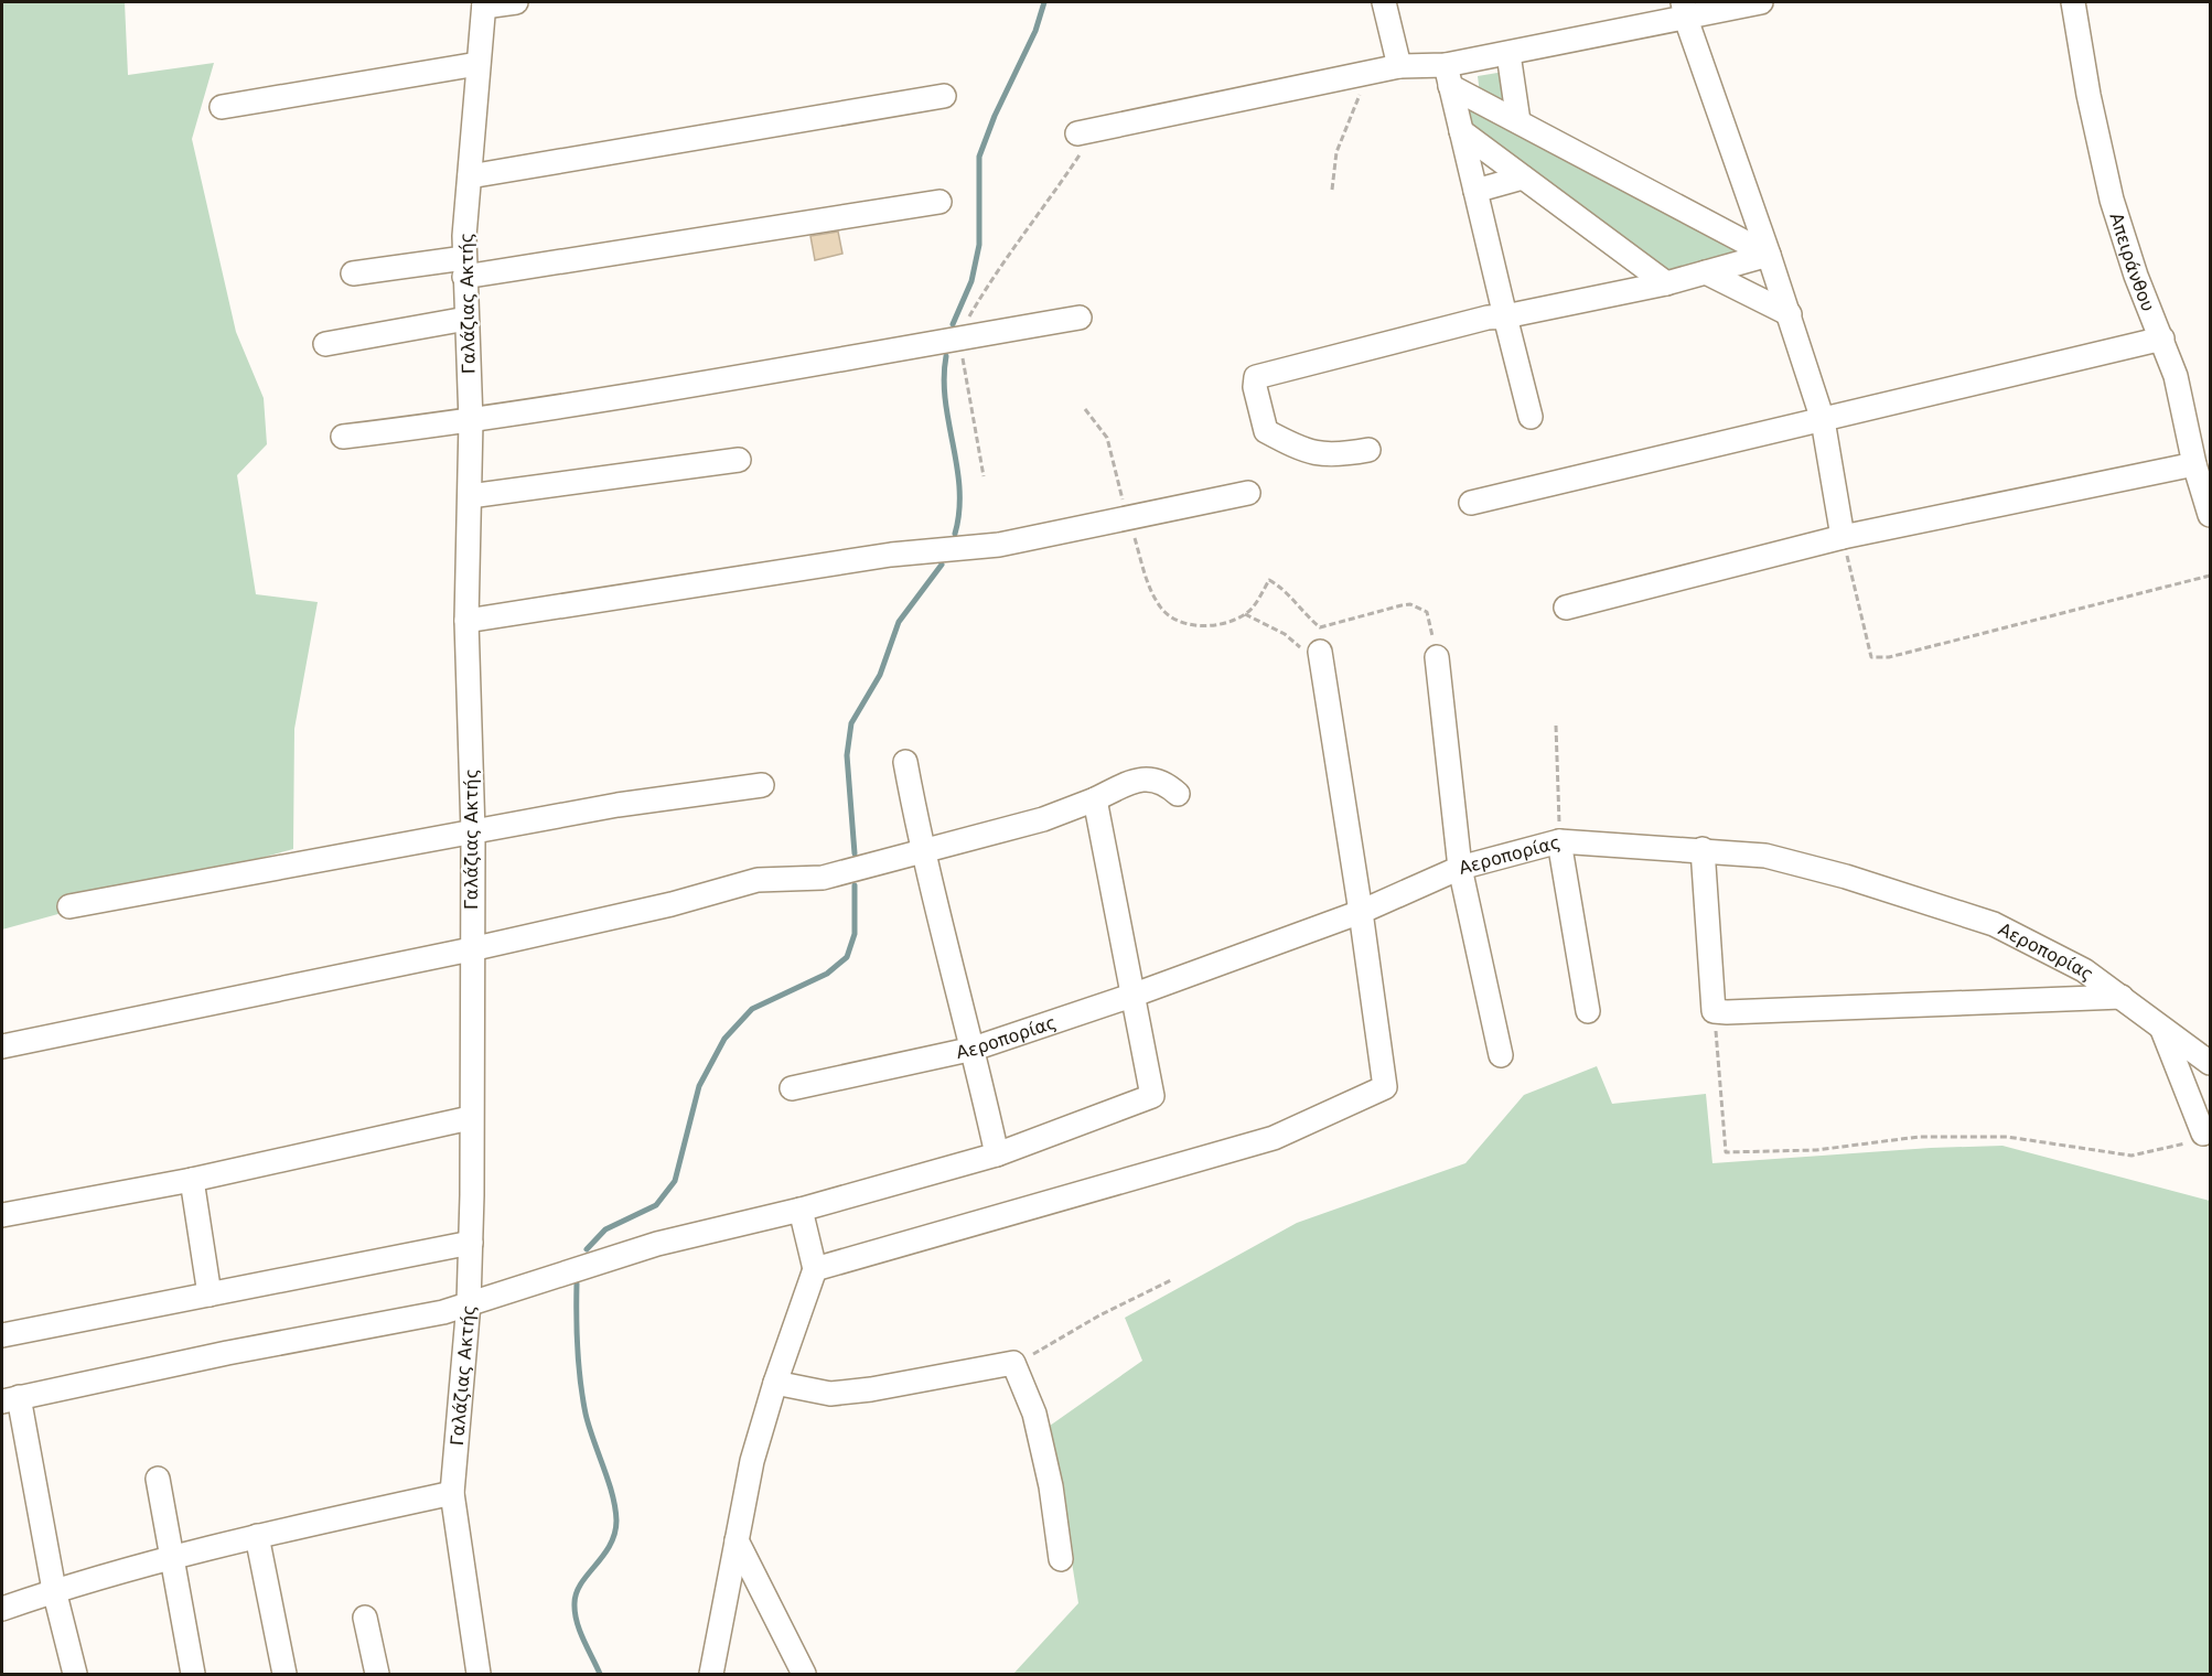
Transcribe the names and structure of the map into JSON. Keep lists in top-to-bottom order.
{
  "streets": {
    "street": ["Απειράνθου", "Γαλάζιας Ακτής", "Αεροπορίας"]
  }
}
